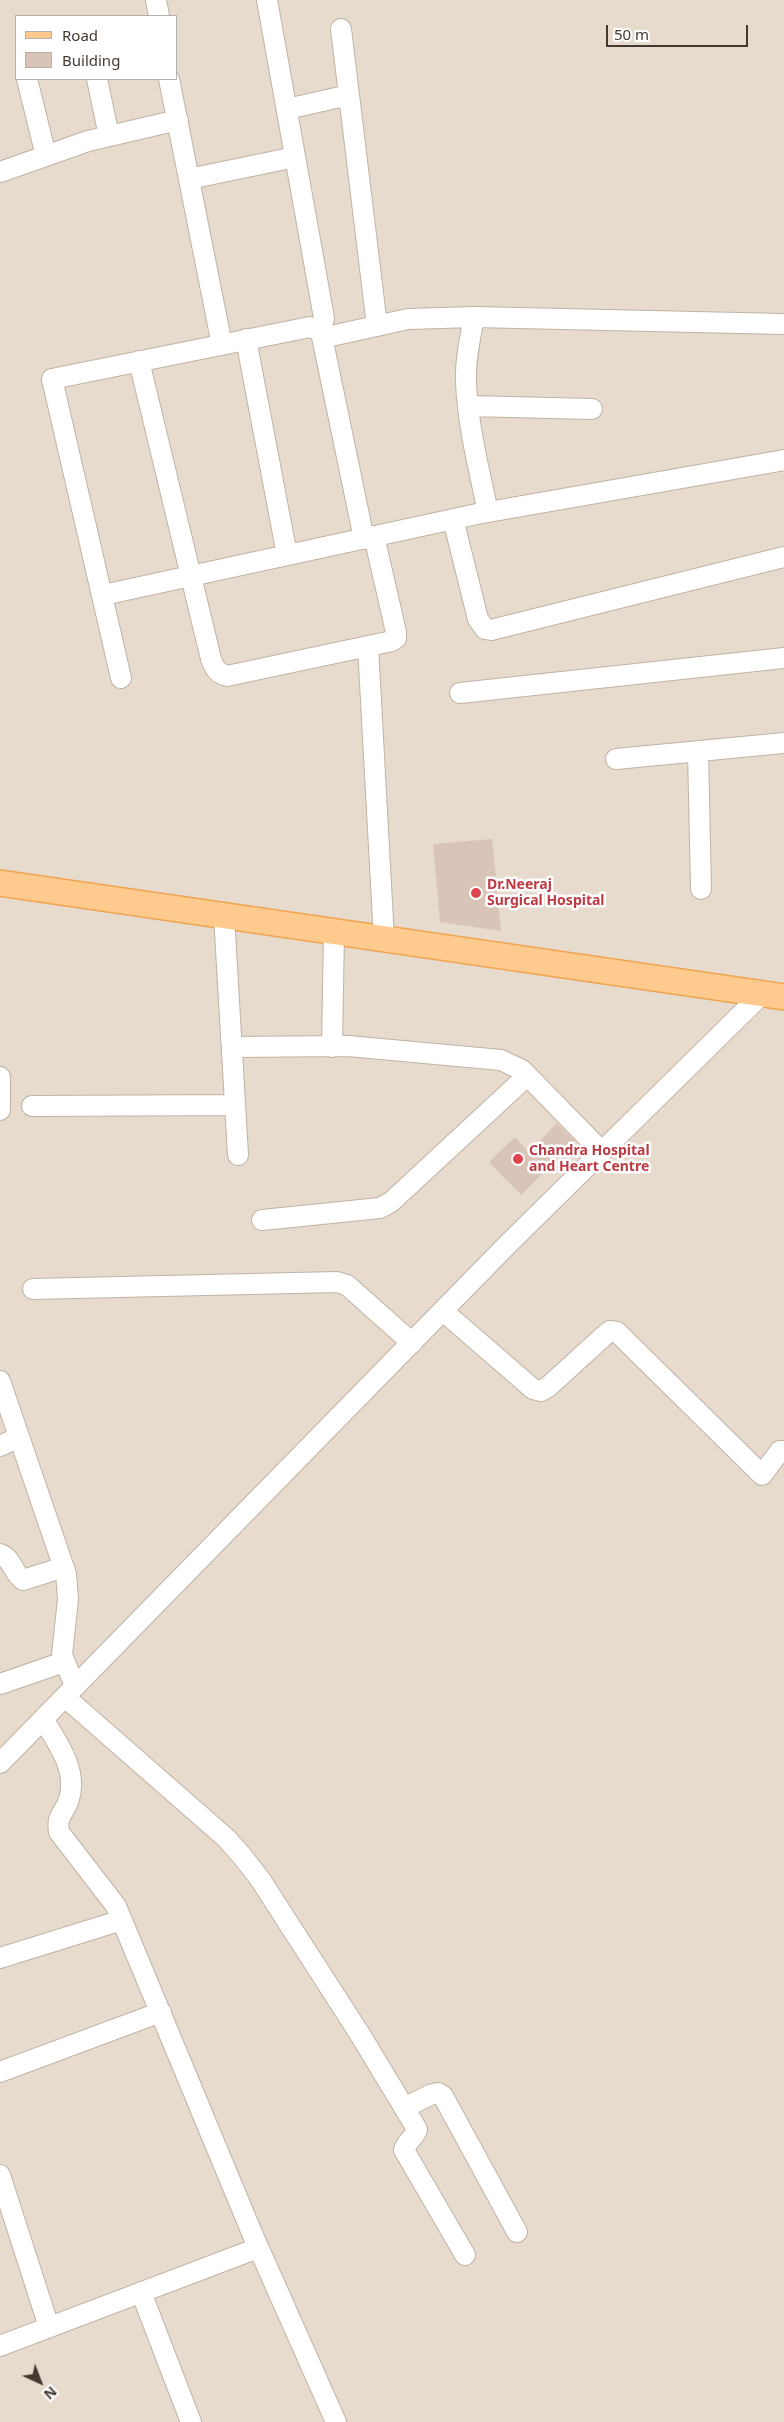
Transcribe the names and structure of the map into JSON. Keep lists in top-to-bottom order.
{
  "places": ["Dr.Neeraj Surgical Hospital", "Chandra Hospital and Heart Centre"],
  "legend": ["Road", "Building"],
  "scale_bar": "50 m",
  "north": "bottom right"
}
